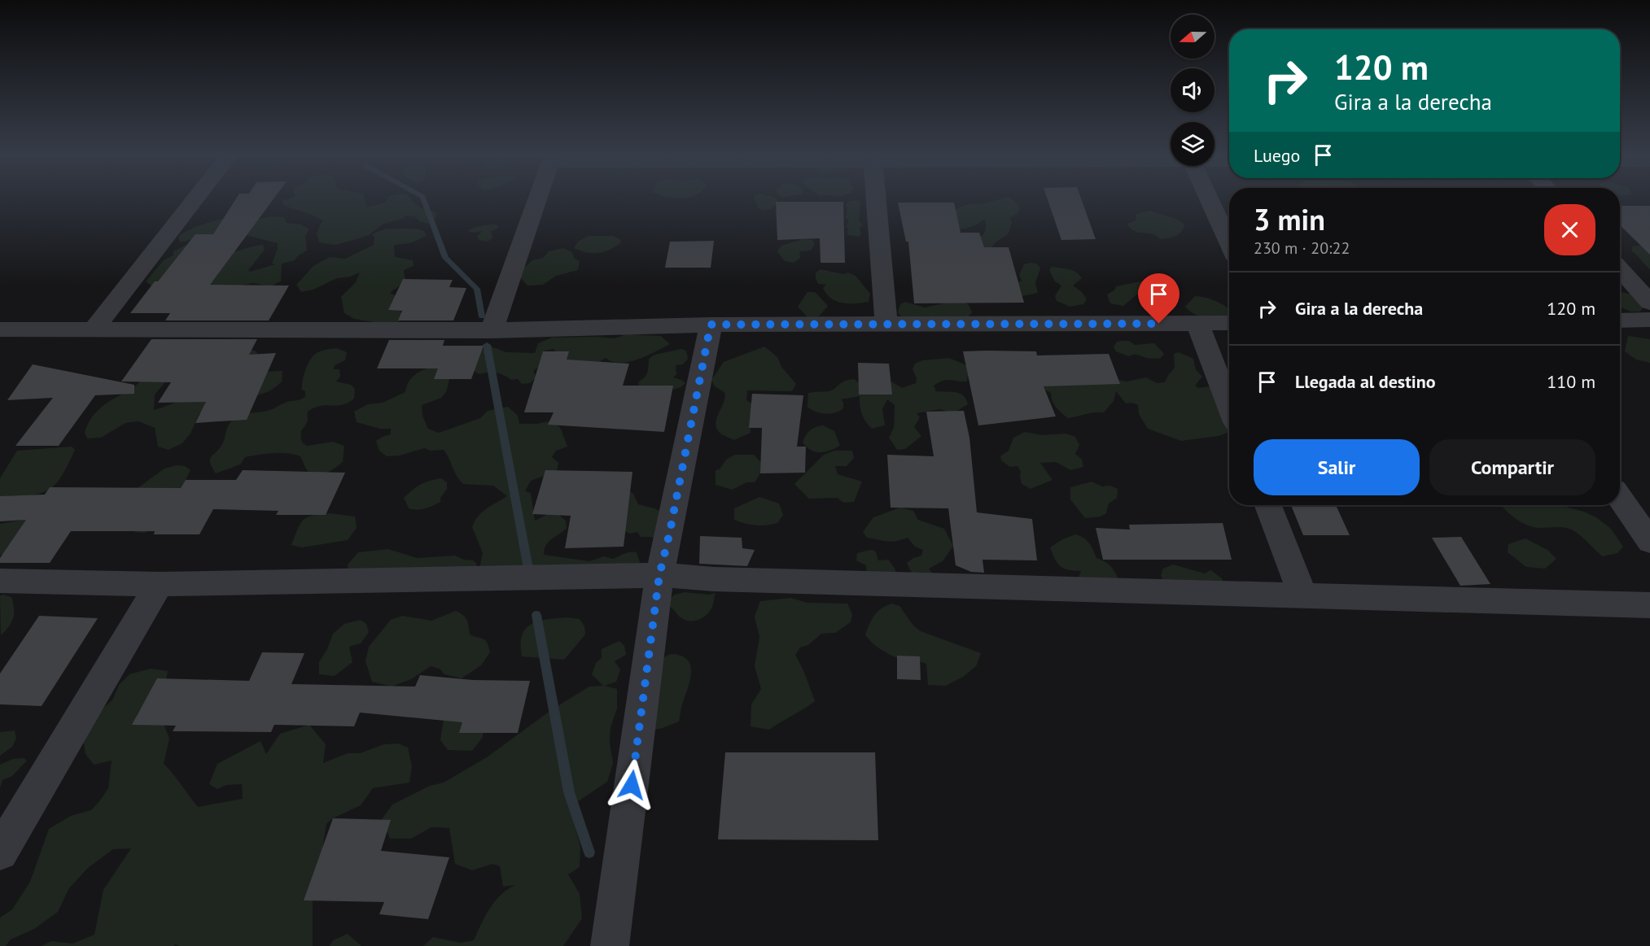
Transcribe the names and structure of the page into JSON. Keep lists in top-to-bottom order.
{
  "north": "left",
  "page": {
    "turn": ["120 m", "Gira a la derecha"],
    "then": "Luego",
    "heading": ["3 min", "230 m · 20:22"],
    "list": [
      {
        "name": "Gira a la derecha",
        "value": "120 m"
      },
      {
        "name": "Llegada al destino",
        "value": "110 m"
      }
    ],
    "buttons": ["Salir", "Compartir"]
  }
}
